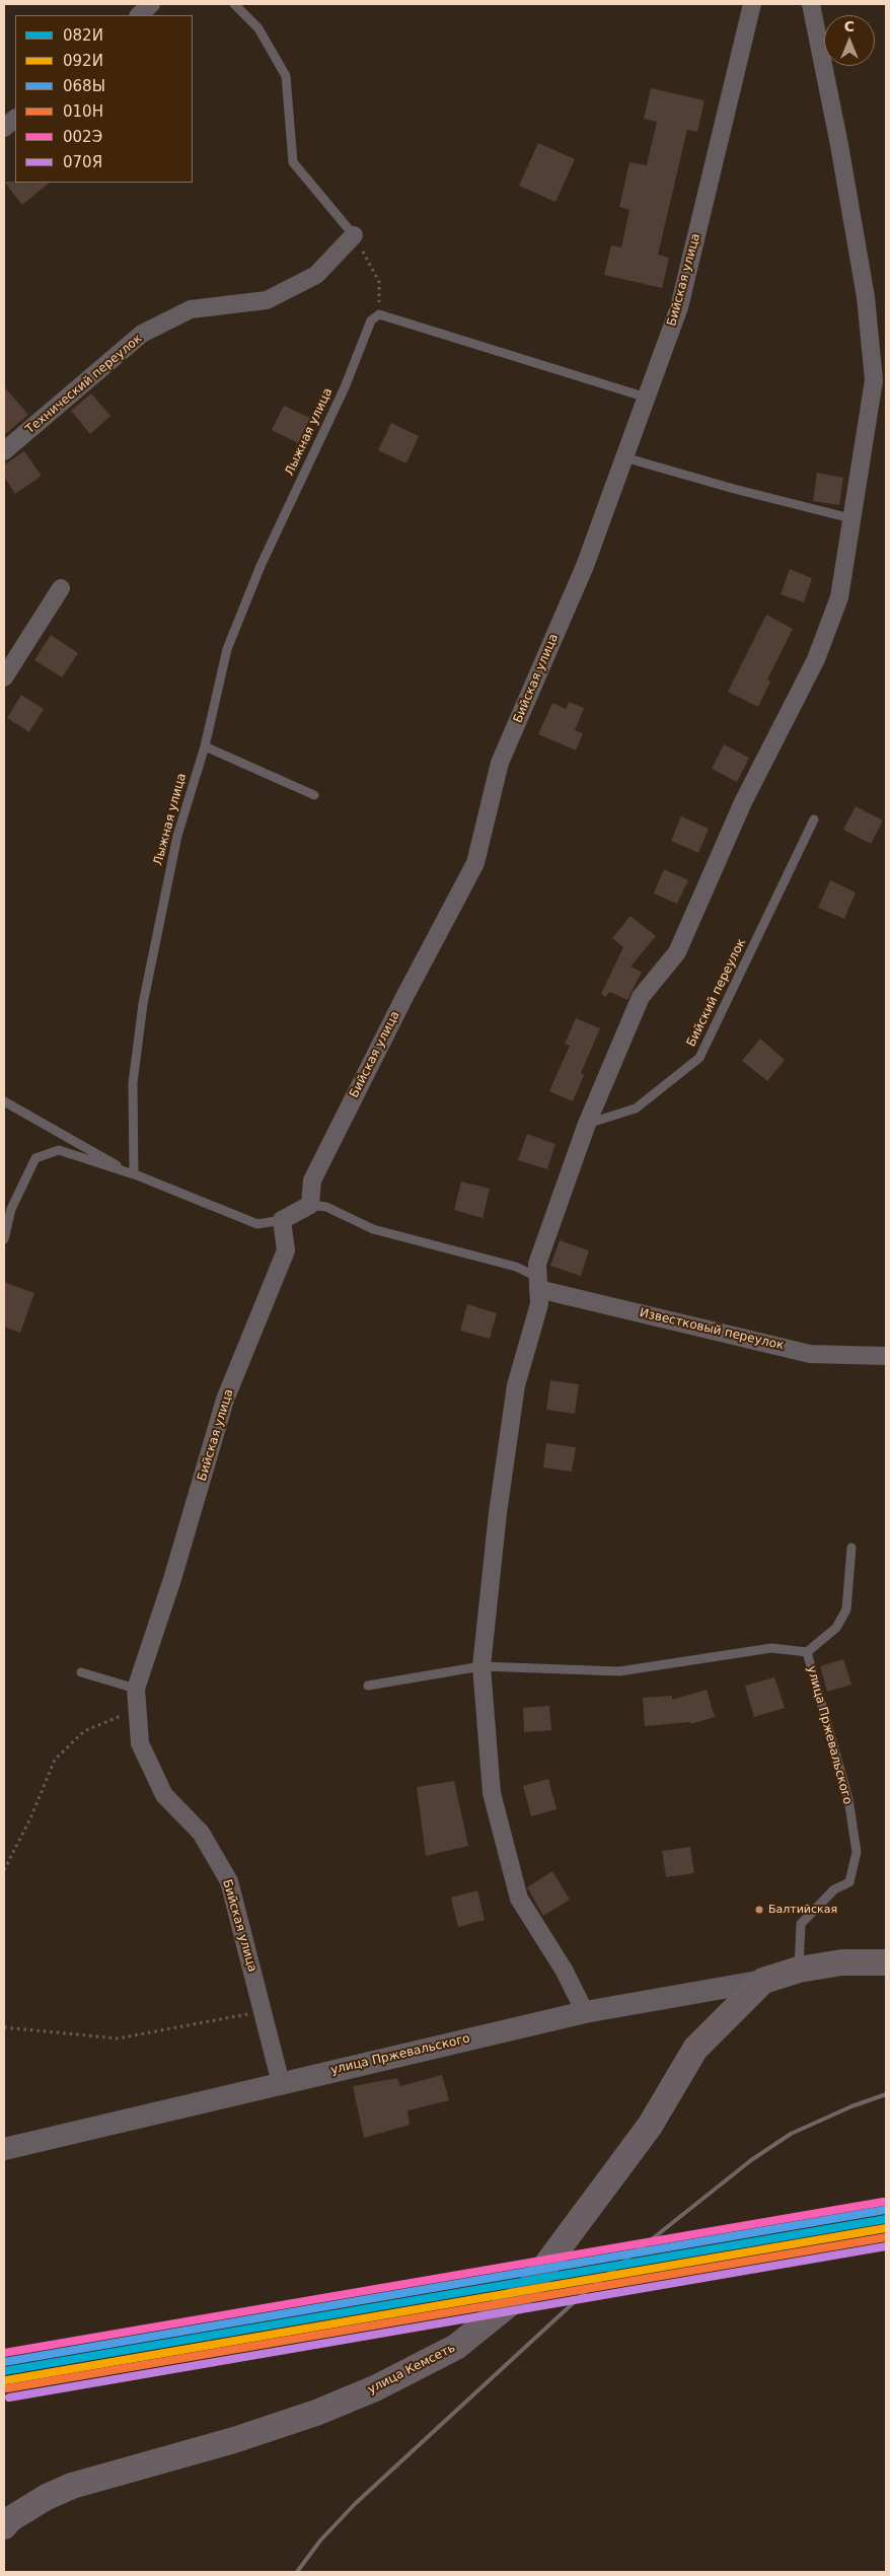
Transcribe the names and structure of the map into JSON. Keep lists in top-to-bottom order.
{
  "streets": {
    "main road": ["улица Пржевальского", "улица Кемсеть"],
    "street": ["Бийская улица", "Технический переулок", "Известковый переулок"],
    "lane": ["Лыжная улица", "Бийский переулок"]
  },
  "crossings": [
    ["Бийская улица", "Известковый переулок"],
    ["Бийская улица", "улица Пржевальского"],
    ["улица Пржевальского", "улица Кемсеть"]
  ],
  "places": ["Балтийская"],
  "lines": [
    "transit line 002Э",
    "transit line 068Ы",
    "transit line 082И",
    "transit line 092И",
    "transit line 010Н",
    "transit line 070Я"
  ],
  "legend": [
    "082И",
    "092И",
    "068Ы",
    "010Н",
    "002Э",
    "070Я"
  ],
  "north": "top"
}
